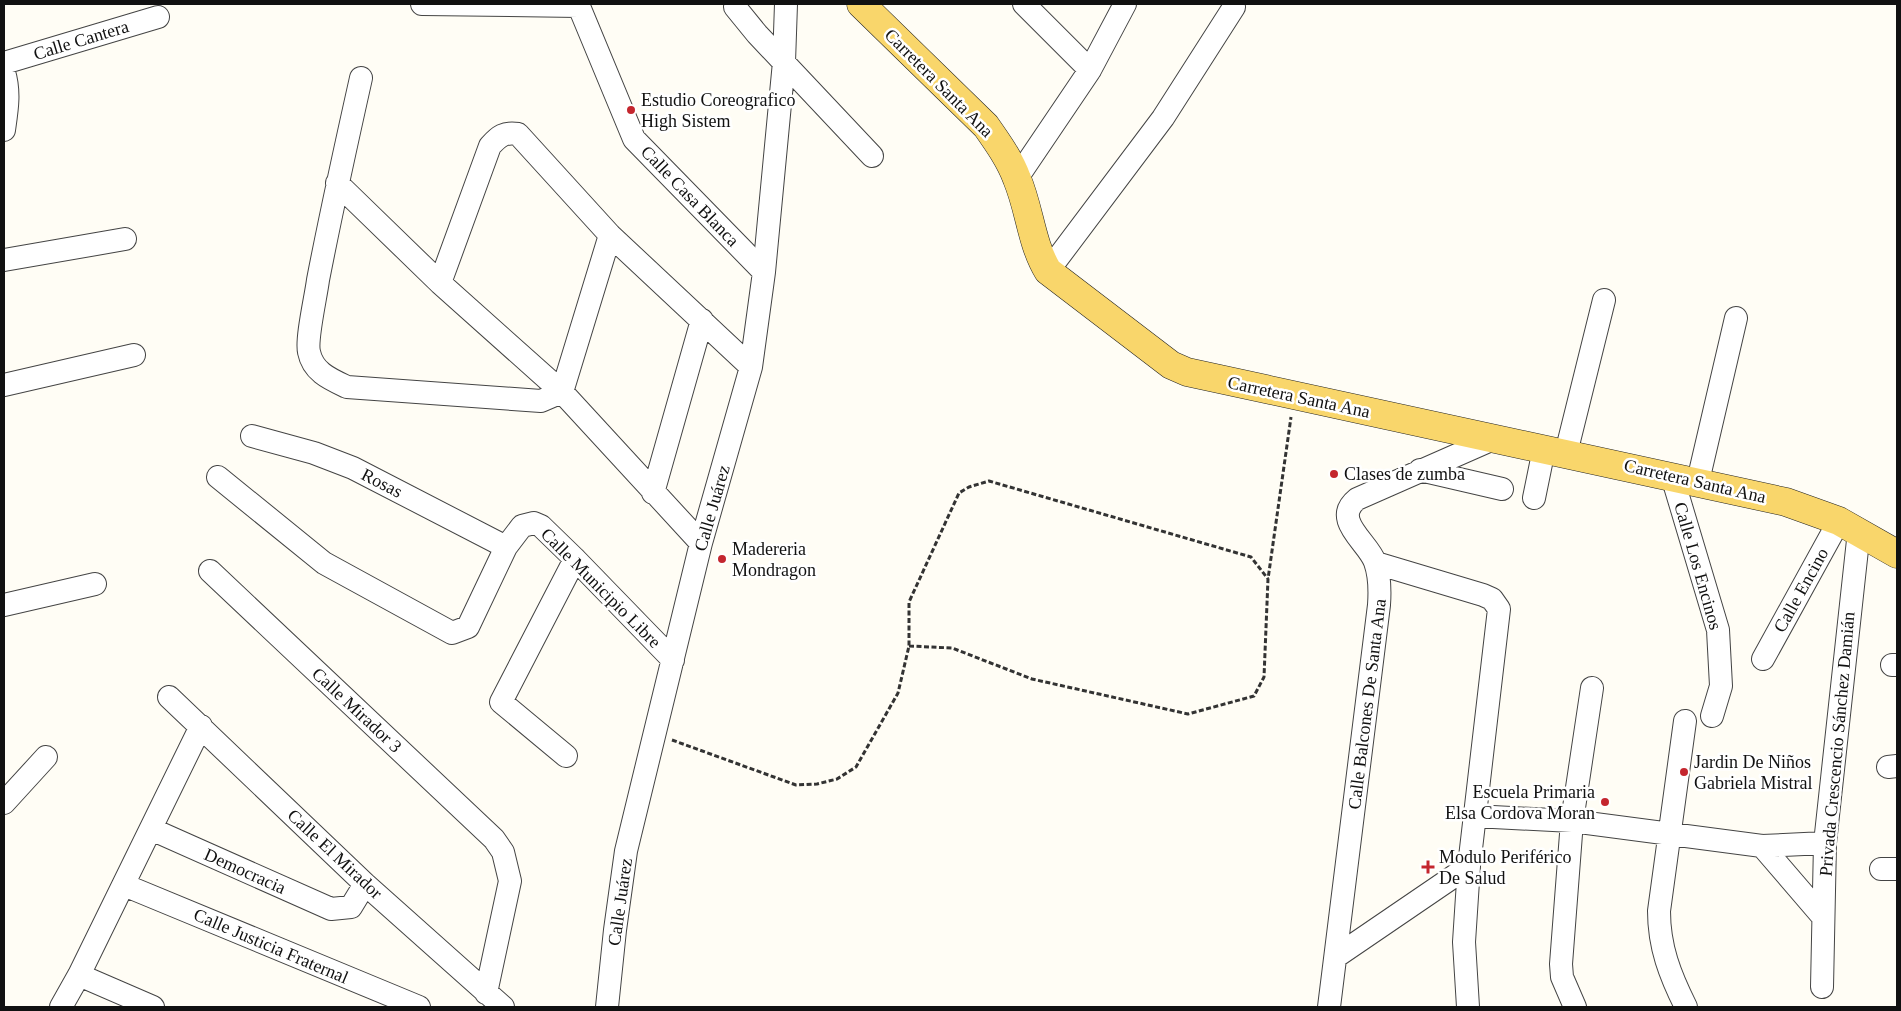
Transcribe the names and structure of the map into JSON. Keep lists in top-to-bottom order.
{
  "streets": {
    "main road": ["Carretera Santa Ana"],
    "street": [
      "Calle Cantera",
      "Calle Casa Blanca",
      "Rosas",
      "Calle Juárez",
      "Calle Los Encinos",
      "Calle Municipio Libre",
      "Calle Encino",
      "Calle Balcones De Santa Ana",
      "Calle Mirador 3",
      "Privada Crescencio Sánchez Damián",
      "Calle El Mirador",
      "Democracia",
      "Calle Justicia Fraternal"
    ]
  },
  "crossings": [
    ["Carretera Santa Ana", "Calle Los Encinos"],
    ["Carretera Santa Ana", "Calle Encino"],
    ["Carretera Santa Ana", "Calle Balcones De Santa Ana"],
    ["Carretera Santa Ana", "Privada Crescencio Sánchez Damián"],
    ["Calle Casa Blanca", "Calle Juárez"],
    ["Rosas", "Calle Municipio Libre"],
    ["Calle Juárez", "Calle Municipio Libre"],
    ["Calle Encino", "Privada Crescencio Sánchez Damián"],
    ["Calle Mirador 3", "Calle El Mirador"],
    ["Calle El Mirador", "Democracia"]
  ],
  "places": {
    "other": [
      "Estudio Coreografico High Sistem",
      "Clases de zumba",
      "Madereria Mondragon",
      "Jardin De Niños Gabriela Mistral",
      "Escuela Primaria Elsa Cordova Moran"
    ],
    "health": ["Modulo Periférico De Salud"]
  }
}
